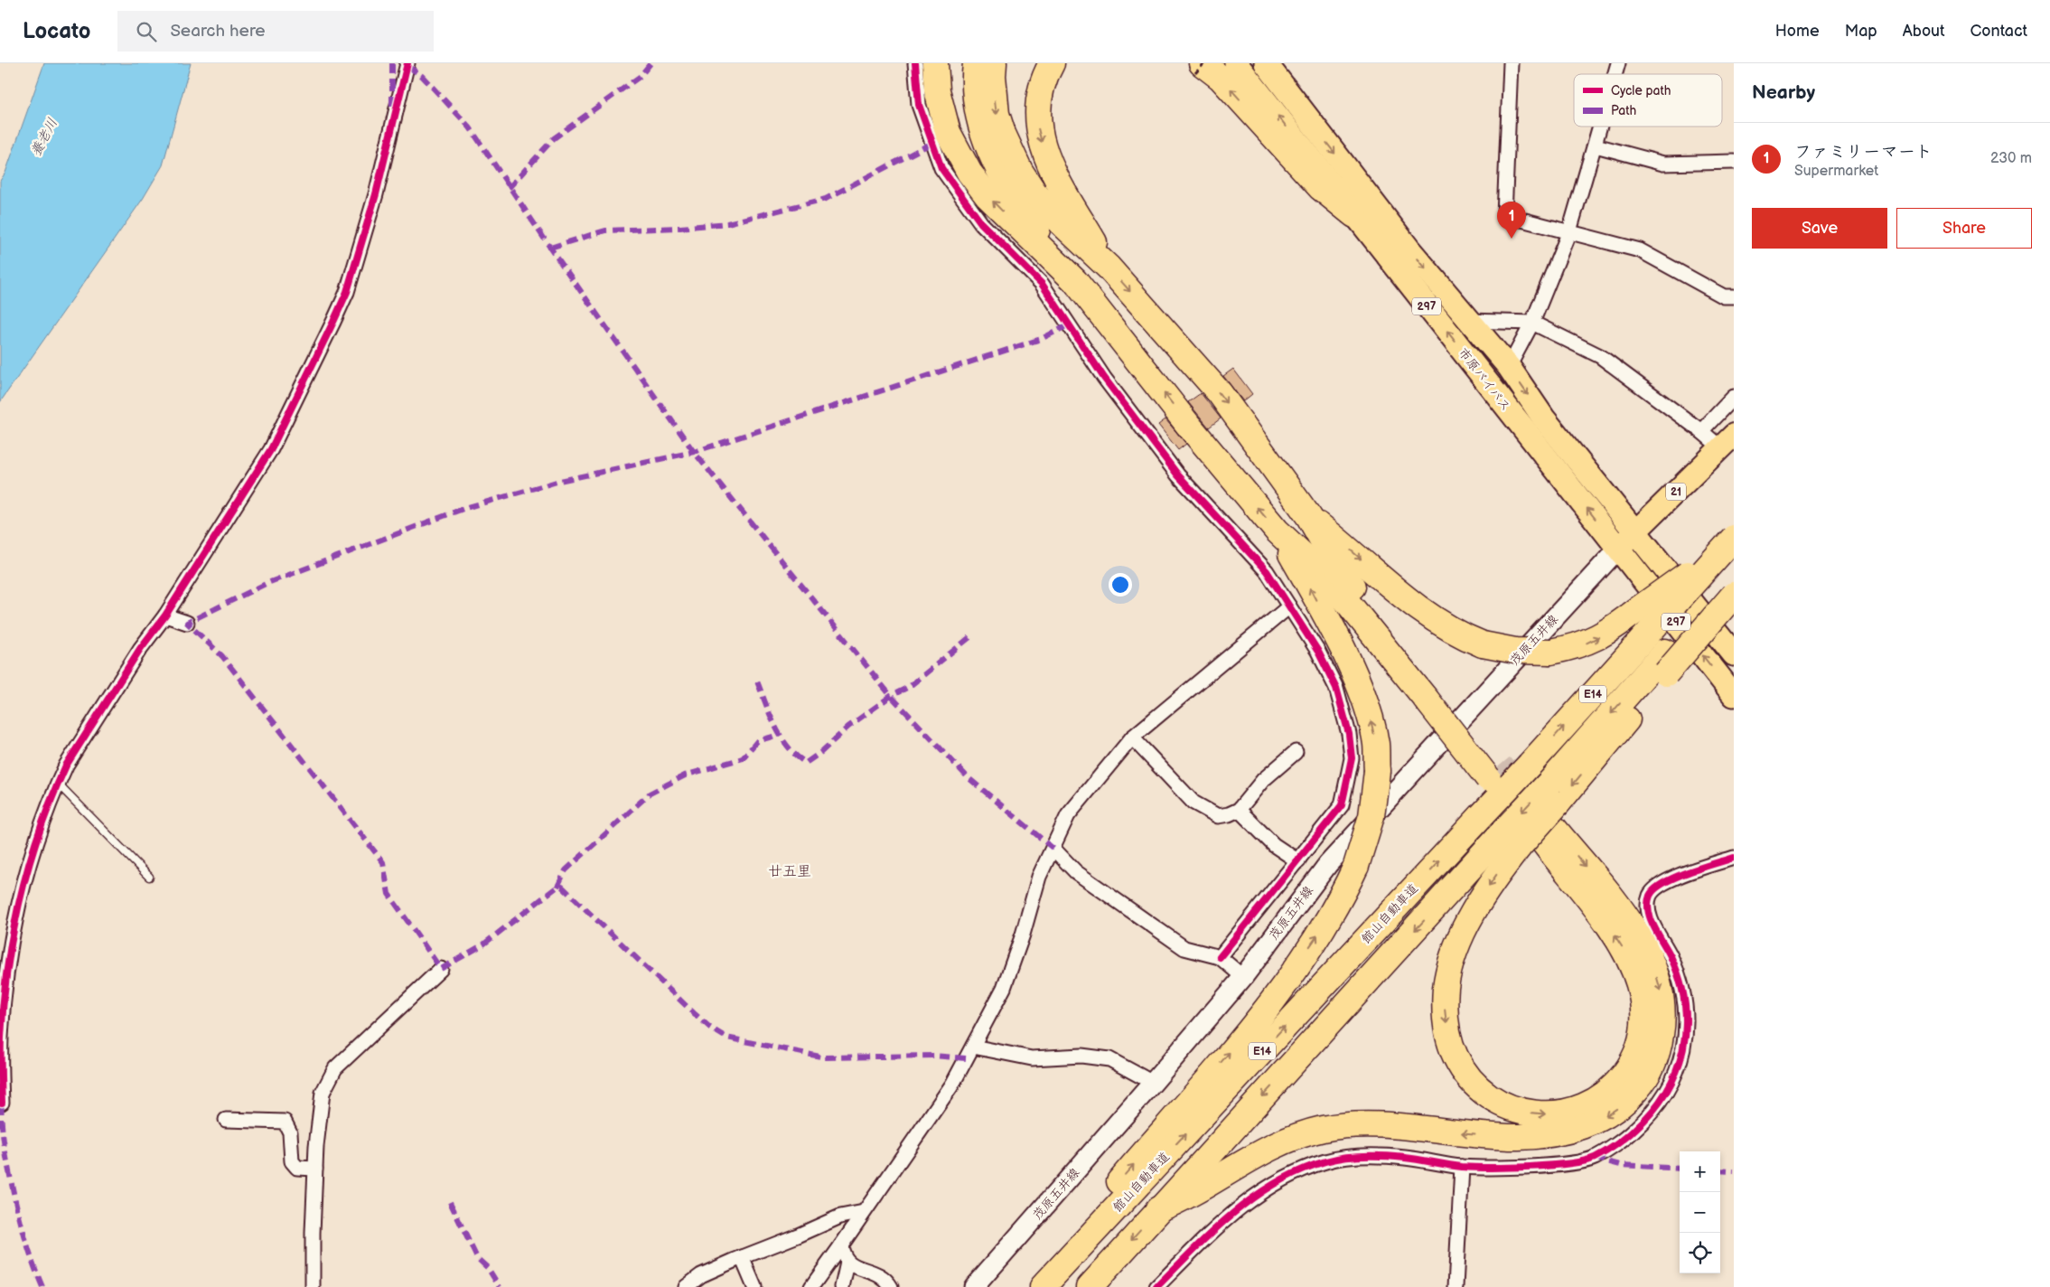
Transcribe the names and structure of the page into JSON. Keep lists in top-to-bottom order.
{
  "streets": {
    "highway": [
      "297",
      "市原バイパス",
      "E14",
      "館山自動車道"
    ],
    "main road": ["21", "茂原五井線"]
  },
  "crossings": [
    ["市原バイパス", "21"],
    ["市原バイパス", "茂原五井線"],
    ["21", "茂原五井線"]
  ],
  "districts": ["廿五里"],
  "water": ["養老川"],
  "legend": ["Cycle path", "Path"],
  "page": {
    "header": "Locato",
    "search": "Search here",
    "nav": [
      "Home",
      "Map",
      "About",
      "Contact"
    ],
    "heading": "Nearby",
    "list": [
      {
        "mark": "1",
        "name": "ファミリーマート",
        "note": "Supermarket",
        "value": "230 m"
      }
    ],
    "buttons": ["Save", "Share"],
    "pins": "1",
    "map_buttons": ["+", "−"]
  }
}
